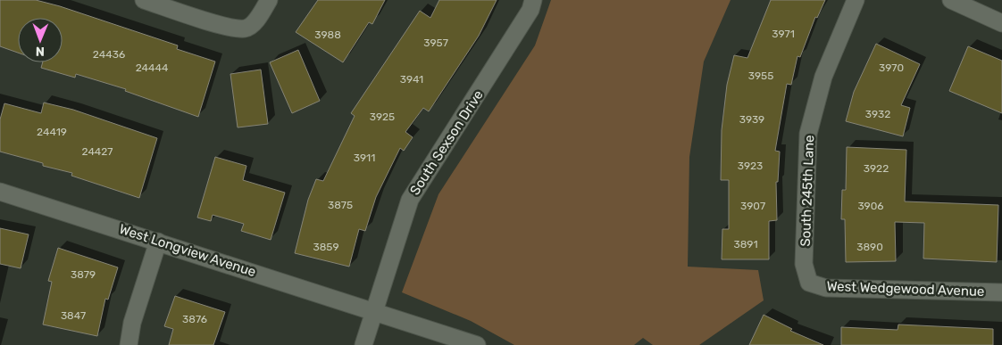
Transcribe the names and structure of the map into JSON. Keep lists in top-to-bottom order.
{
  "streets": {
    "street": [
      "South Sexson Drive",
      "South 245th Lane",
      "West Longview Avenue",
      "West Wedgewood Avenue"
    ]
  },
  "crossings": [
    ["South Sexson Drive", "West Longview Avenue"],
    ["South 245th Lane", "West Wedgewood Avenue"]
  ],
  "house_numbers": [
    "3971",
    "3988",
    "3957",
    "24436",
    "24444",
    "3970",
    "3955",
    "3941",
    "3932",
    "3925",
    "3939",
    "24419",
    "24427",
    "3911",
    "3923",
    "3922",
    "3875",
    "3907",
    "3906",
    "3891",
    "3859",
    "3890",
    "3879",
    "3847",
    "3876"
  ],
  "north": "bottom"
}
